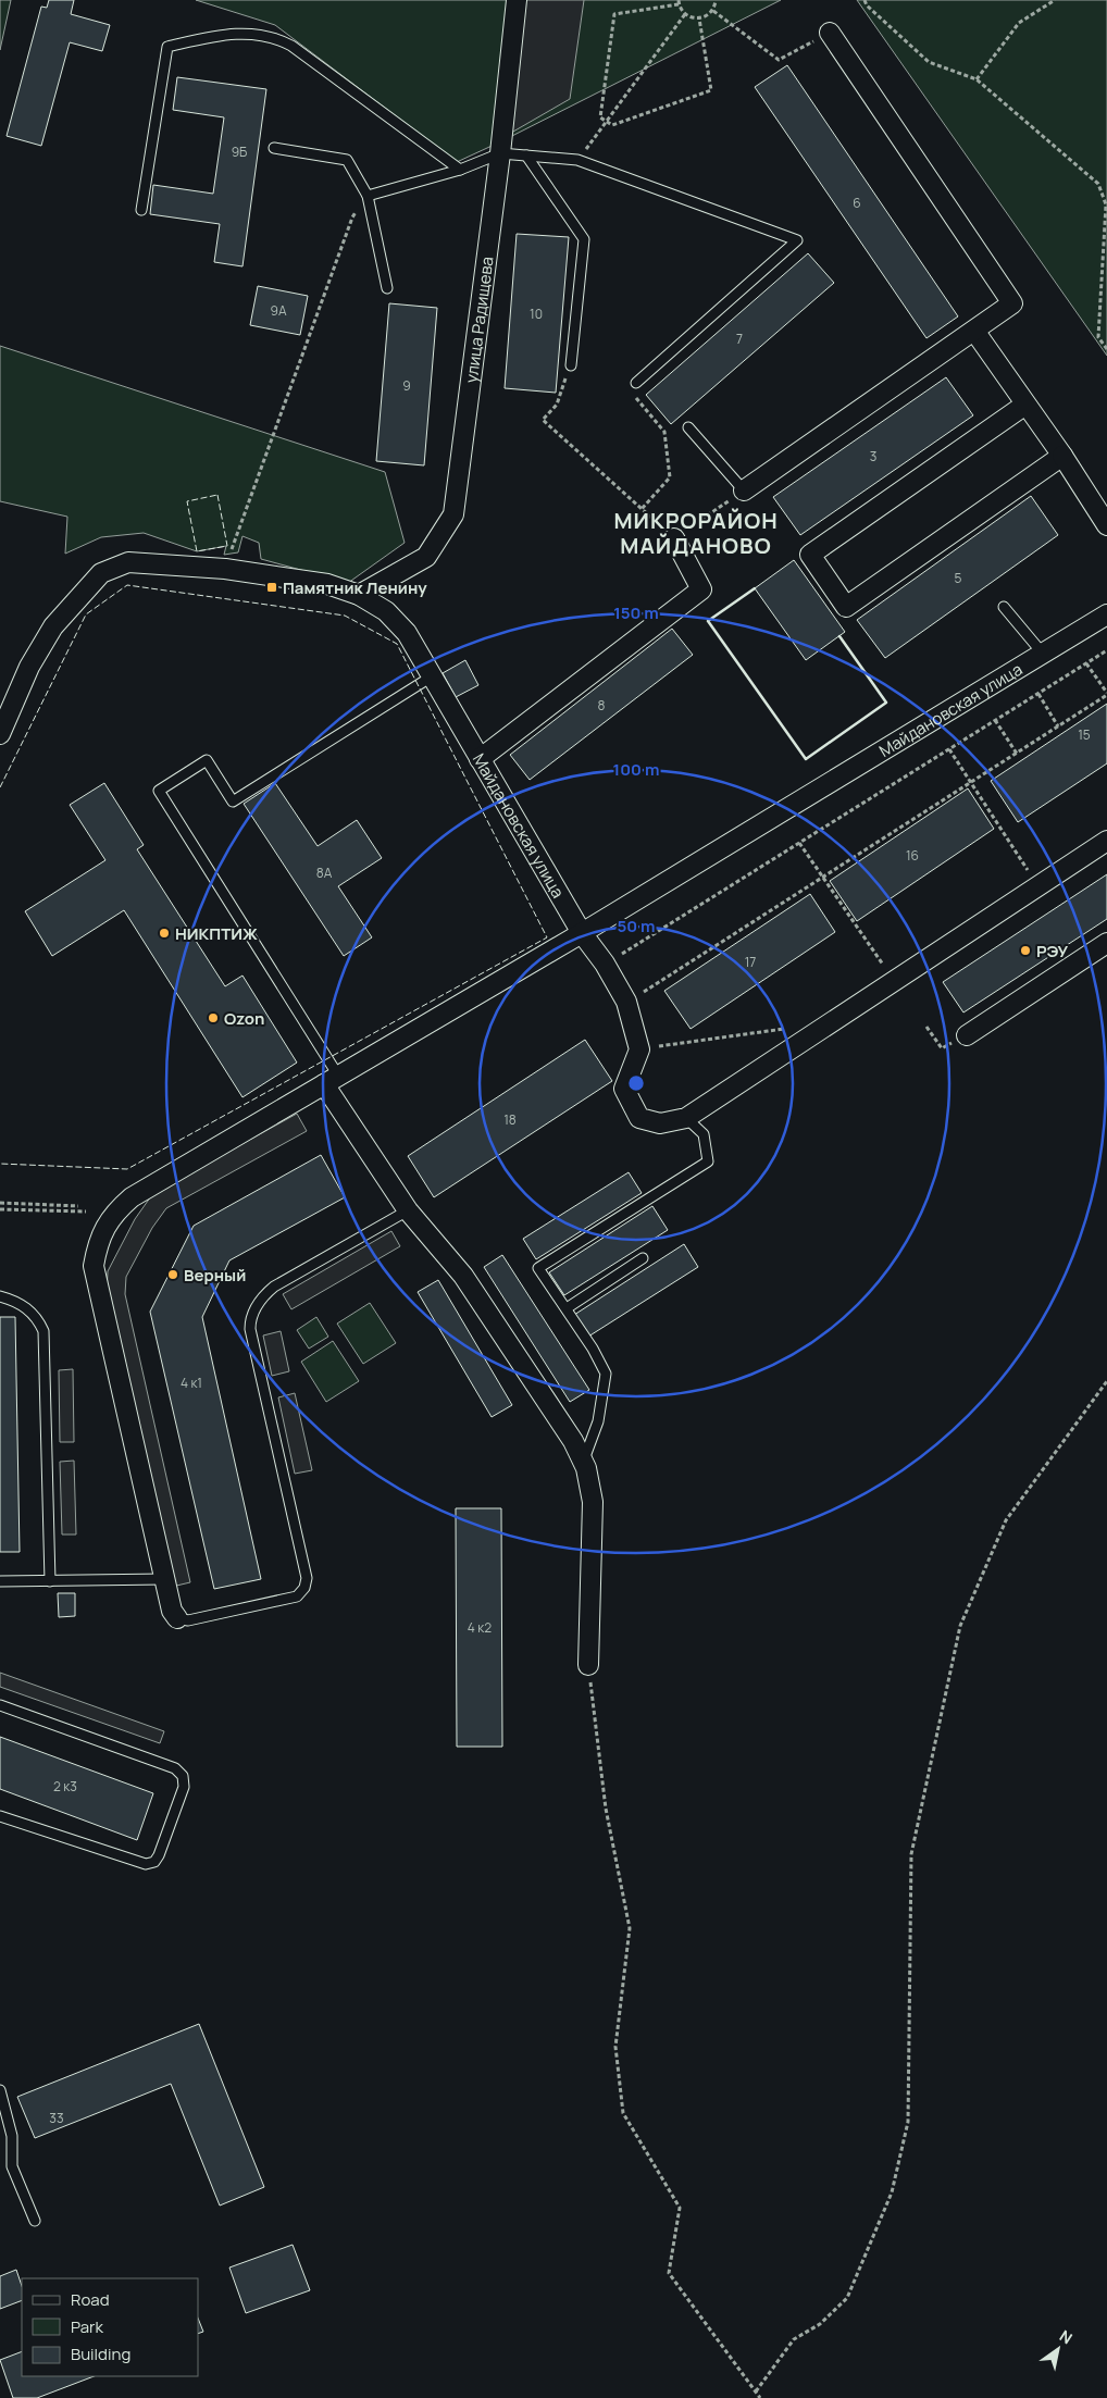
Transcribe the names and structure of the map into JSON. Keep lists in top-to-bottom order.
{
  "streets": {
    "street": ["улица Радищева", "Майдановская улица"]
  },
  "crossings": [
    ["улица Радищева", "Майдановская улица"]
  ],
  "districts": ["МИКРОРАЙОН МАЙДАНОВО"],
  "places": {
    "transit": ["Памятник Ленину"],
    "other": [
      "НИКПТИЖ",
      "РЭУ",
      "Ozon",
      "Верный"
    ]
  },
  "house_numbers": [
    "9Б",
    "6",
    "9А",
    "10",
    "7",
    "9",
    "3",
    "5",
    "8",
    "15",
    "16",
    "8А",
    "17",
    "18",
    "4 к1",
    "4 к2",
    "2 к3",
    "33"
  ],
  "legend": ["Road", "Park", "Building"],
  "north": "top right",
  "rings": ["150 m", "100 m", "50 m"]
}
